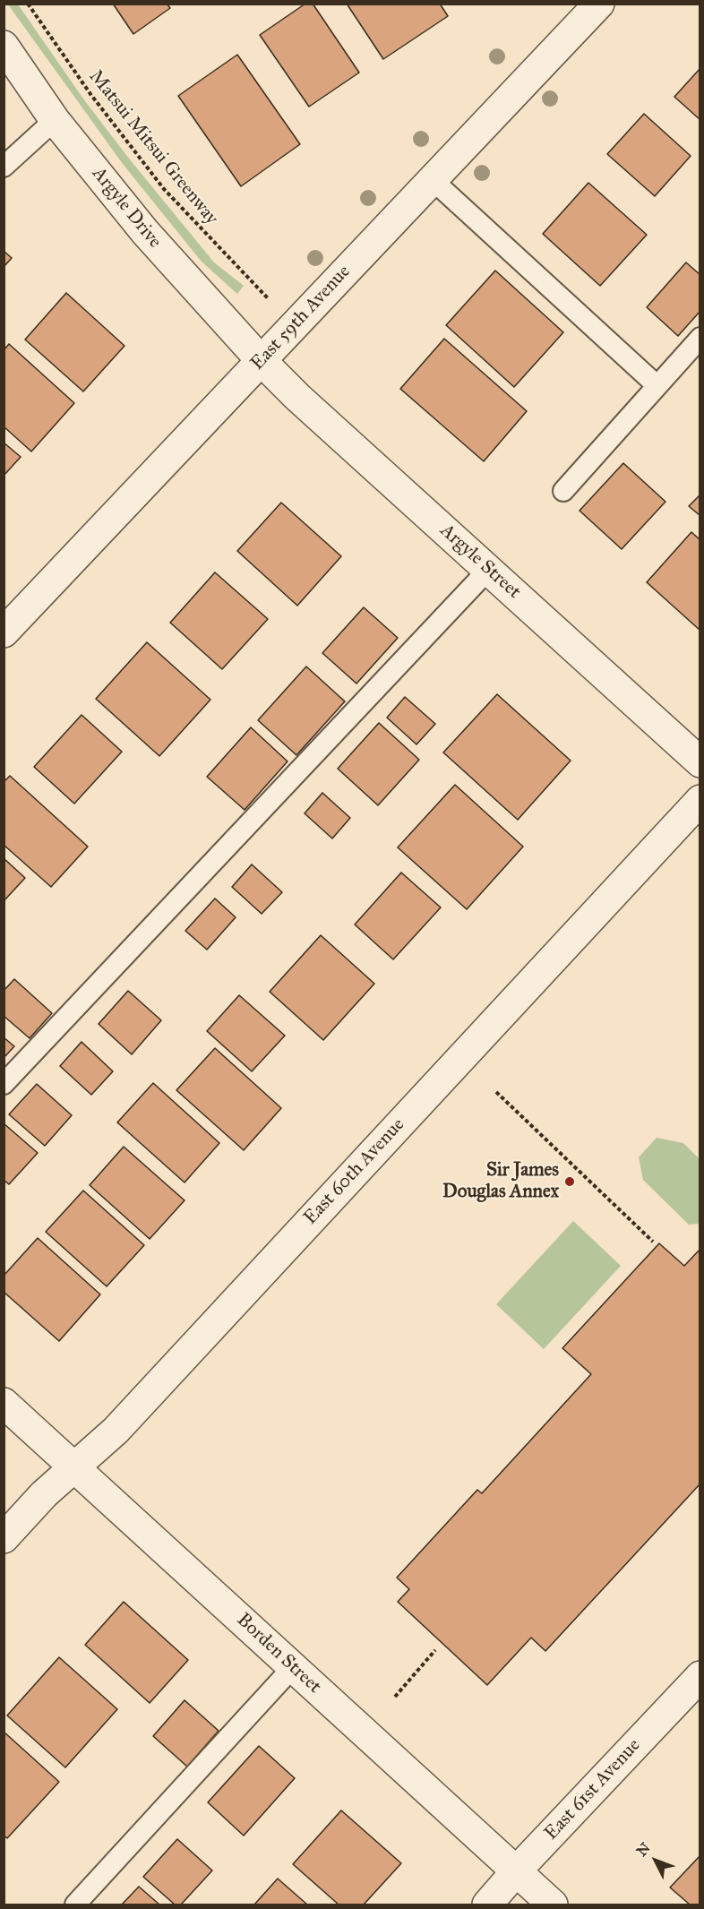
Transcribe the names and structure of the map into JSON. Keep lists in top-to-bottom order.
{
  "streets": {
    "street": [
      "Argyle Drive",
      "East 59th Avenue",
      "Argyle Street",
      "East 60th Avenue",
      "Borden Street",
      "East 61st Avenue"
    ],
    "path": ["Matsui Mitsui Greenway"]
  },
  "crossings": [
    ["Argyle Drive", "East 59th Avenue"],
    ["Argyle Drive", "Argyle Street"],
    ["East 59th Avenue", "Argyle Street"],
    ["East 60th Avenue", "Borden Street"],
    ["Borden Street", "East 61st Avenue"]
  ],
  "places": ["Sir James Douglas Annex"],
  "north": "top left"
}
